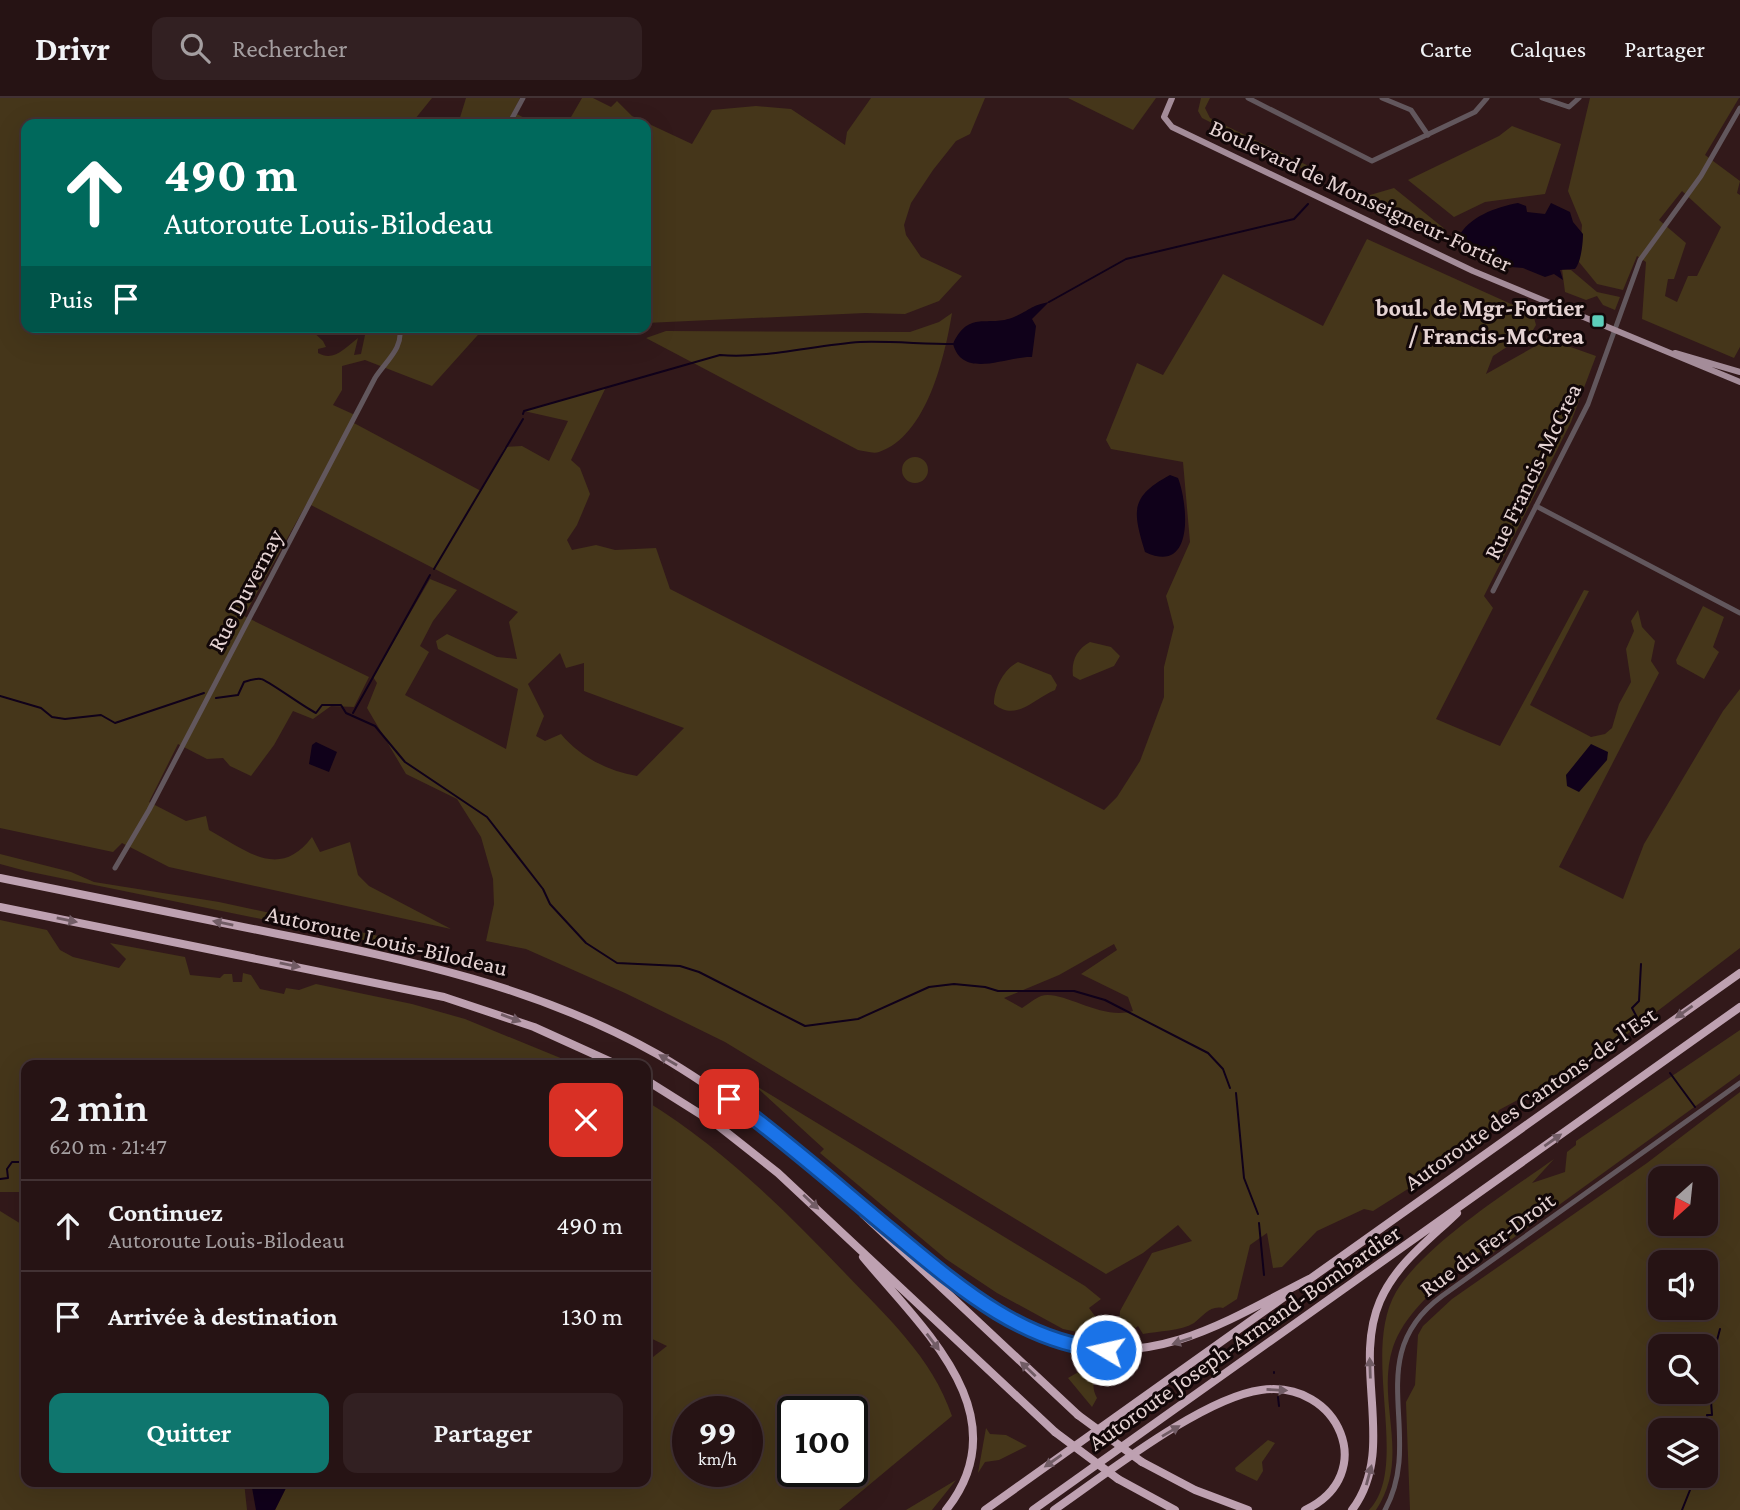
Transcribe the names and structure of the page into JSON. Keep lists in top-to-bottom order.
{
  "streets": {
    "highway": ["Autoroute Louis-Bilodeau", "Autoroute des Cantons-de-l'Est", "Autoroute Joseph-Armand-Bombardier"],
    "main road": ["Boulevard de Monseigneur-Fortier"],
    "street": ["Rue Francis-McCrea", "Rue Duvernay", "Rue du Fer-Droit"]
  },
  "crossings": [
    ["Boulevard de Monseigneur-Fortier", "Rue Francis-McCrea"],
    ["Autoroute des Cantons-de-l'Est", "Autoroute Joseph-Armand-Bombardier"]
  ],
  "places": {
    "transit": ["boul. de Mgr-Fortier / Francis-McCrea"]
  },
  "north": "bottom left",
  "page": {
    "header": "Drivr",
    "search": "Rechercher",
    "nav": ["Carte", "Calques", "Partager"],
    "turn": ["490 m", "Autoroute Louis-Bilodeau"],
    "then": "Puis",
    "heading": ["2 min", "620 m · 21:47"],
    "list": [
      {
        "name": "Continuez",
        "note": "Autoroute Louis-Bilodeau",
        "value": "490 m"
      },
      {
        "name": "Arrivée à destination",
        "value": "130 m"
      }
    ],
    "buttons": ["Quitter", "Partager"],
    "speed": "99 km/h",
    "limit": "100"
  }
}
